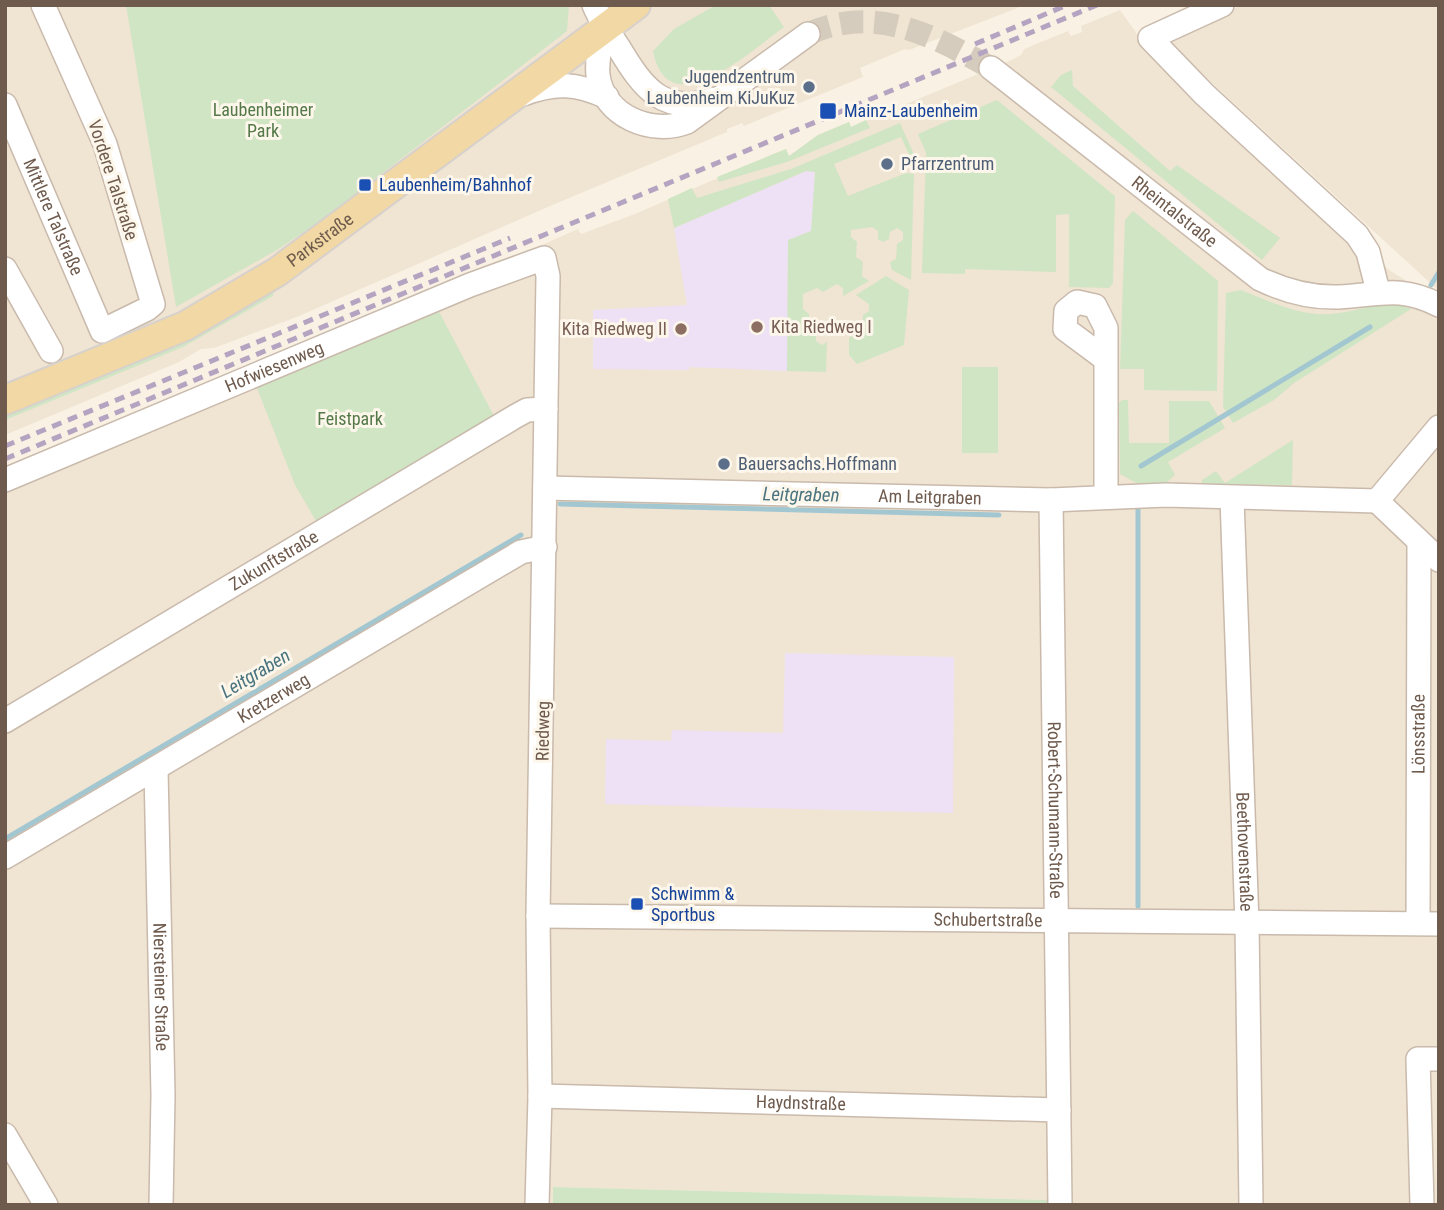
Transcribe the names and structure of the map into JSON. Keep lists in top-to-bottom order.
{
  "streets": {
    "main road": ["Parkstraße"],
    "street": [
      "Vordere Talstraße",
      "Rheintalstraße",
      "Mittlere Talstraße",
      "Hofwiesenweg",
      "Am Leitgraben",
      "Zukunftstraße",
      "Kretzerweg",
      "Riedweg",
      "Lönsstraße",
      "Robert-Schumann-Straße",
      "Beethovenstraße",
      "Schubertstraße",
      "Niersteiner Straße",
      "Haydnstraße"
    ]
  },
  "crossings": [
    ["Vordere Talstraße", "Mittlere Talstraße"],
    ["Hofwiesenweg", "Riedweg"],
    ["Am Leitgraben", "Riedweg"],
    ["Am Leitgraben", "Robert-Schumann-Straße"],
    ["Am Leitgraben", "Beethovenstraße"],
    ["Zukunftstraße", "Riedweg"],
    ["Kretzerweg", "Riedweg"],
    ["Kretzerweg", "Niersteiner Straße"],
    ["Riedweg", "Schubertstraße"],
    ["Riedweg", "Haydnstraße"],
    ["Lönsstraße", "Schubertstraße"],
    ["Robert-Schumann-Straße", "Schubertstraße"],
    ["Robert-Schumann-Straße", "Haydnstraße"],
    ["Beethovenstraße", "Schubertstraße"]
  ],
  "water": ["Leitgraben"],
  "parks": ["Laubenheimer Park", "Feistpark"],
  "places": {
    "other": [
      "Jugendzentrum Laubenheim KiJuKuz",
      "Pfarrzentrum",
      "Kita Riedweg I",
      "Kita Riedweg II",
      "Bauersachs.Hoffmann"
    ],
    "transit": ["Mainz-Laubenheim", "Laubenheim/Bahnhof", "Schwimm & Sportbus"]
  }
}
